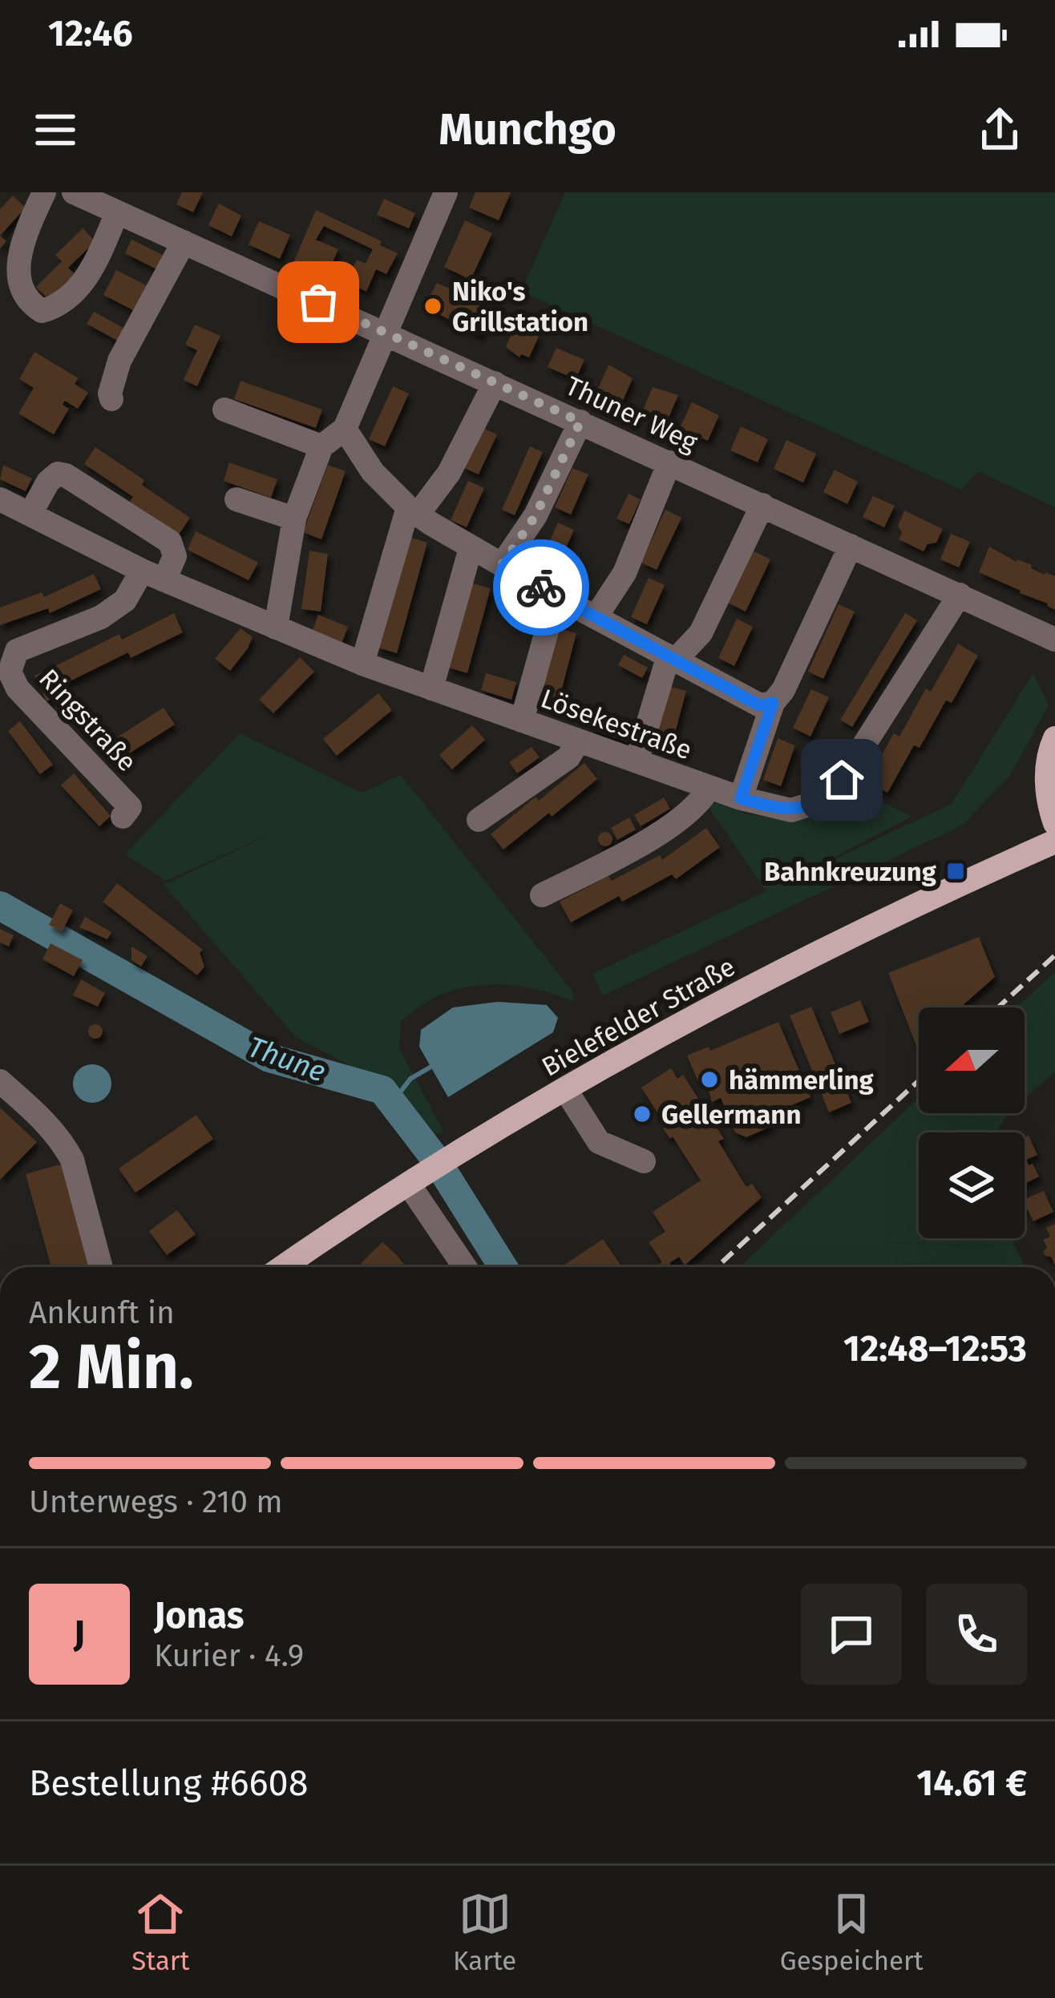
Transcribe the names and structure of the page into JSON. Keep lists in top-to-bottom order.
{
  "streets": {
    "main road": ["Bielefelder Straße"],
    "street": ["Thuner Weg", "Ringstraße", "Lösekestraße"]
  },
  "crossings": [
    ["Thuner Weg", "Lösekestraße"],
    ["Ringstraße", "Lösekestraße"]
  ],
  "water": ["Thune"],
  "places": {
    "other": ["Niko's Grillstation", "hämmerling", "Gellermann"],
    "transit": ["Bahnkreuzung"]
  },
  "north": "left",
  "page": {
    "status": "12:46",
    "header": "Munchgo",
    "heading": ["2 Min.", "Ankunft in", "12:48–12:53"],
    "panel": [
      "Jonas",
      "Kurier · 4.9",
      "Bestellung #6608",
      "14.61 €"
    ],
    "bar": "Unterwegs · 210 m",
    "round": "J",
    "tabs": ["Start", "Karte", "Gespeichert"]
  }
}
